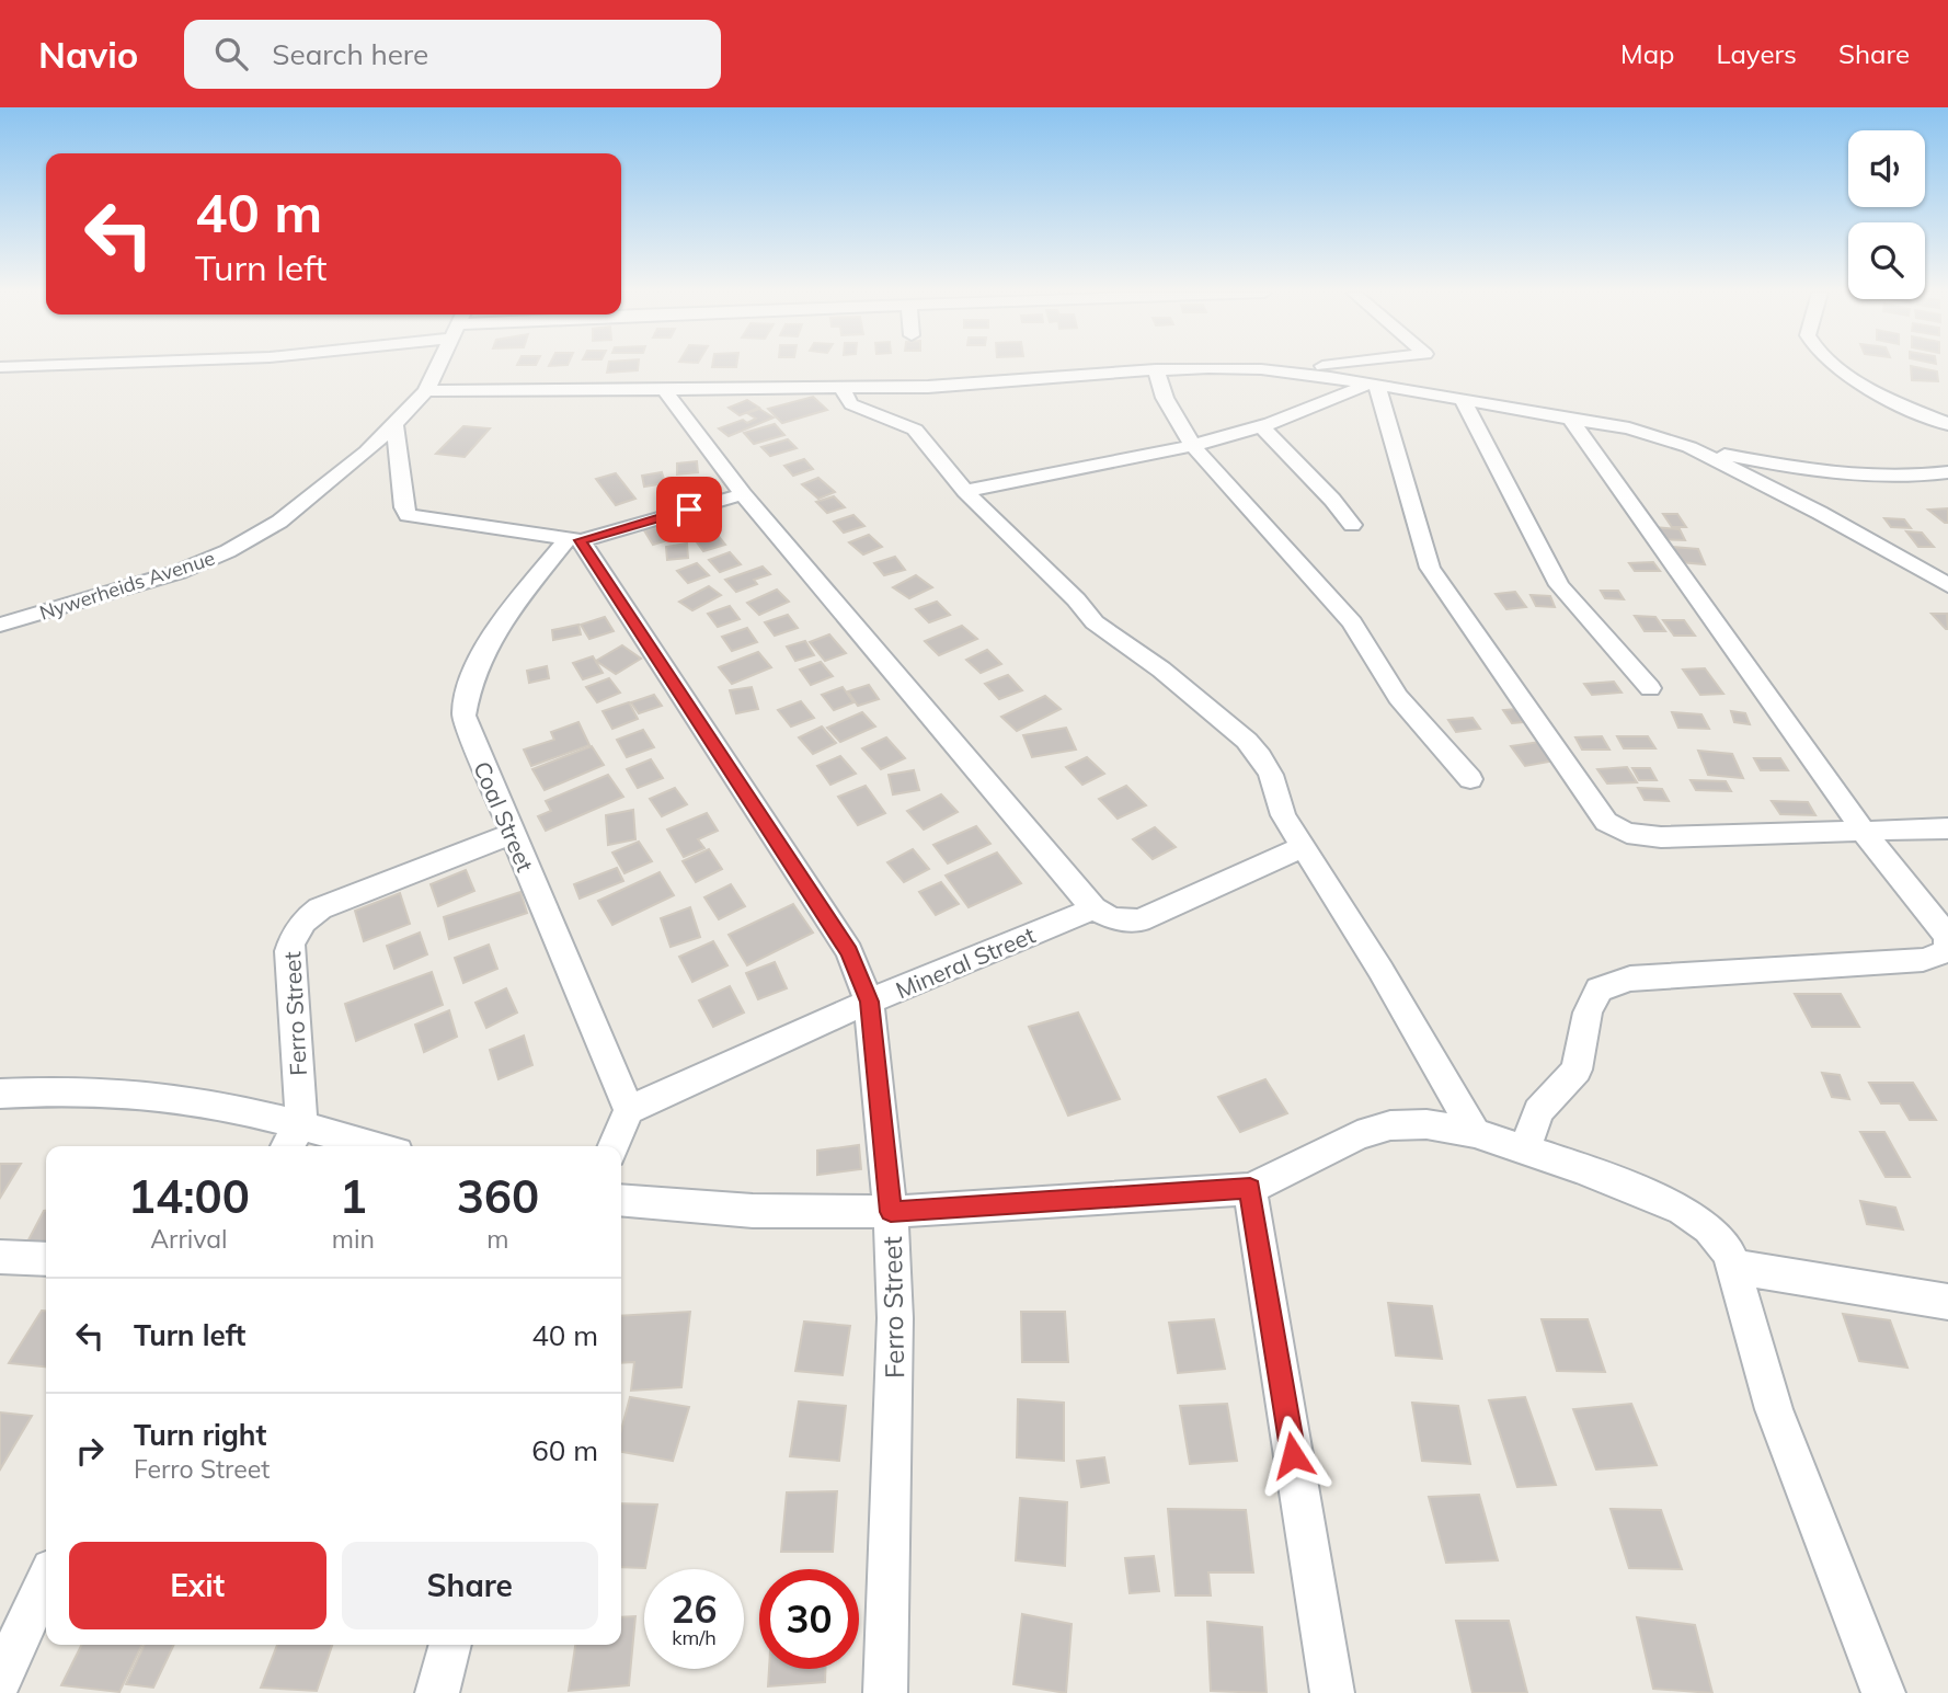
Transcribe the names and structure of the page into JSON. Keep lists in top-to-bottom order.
{
  "streets": {
    "street": [
      "Nywerheids Avenue",
      "Coal Street",
      "Mineral Street",
      "Ferro Street"
    ]
  },
  "crossings": [
    ["Coal Street", "Mineral Street"],
    ["Coal Street", "Ferro Street"],
    ["Mineral Street", "Ferro Street"]
  ],
  "page": {
    "header": "Navio",
    "search": "Search here",
    "nav": ["Map", "Layers", "Share"],
    "turn": ["40 m", "Turn left"],
    "eta": [
      "14:00",
      "Arrival",
      "1",
      "min",
      "360",
      "m"
    ],
    "list": [
      {
        "name": "Turn left",
        "value": "40 m"
      },
      {
        "name": "Turn right",
        "note": "Ferro Street",
        "value": "60 m"
      }
    ],
    "buttons": ["Exit", "Share"],
    "speed": "26 km/h",
    "limit": "30"
  }
}
